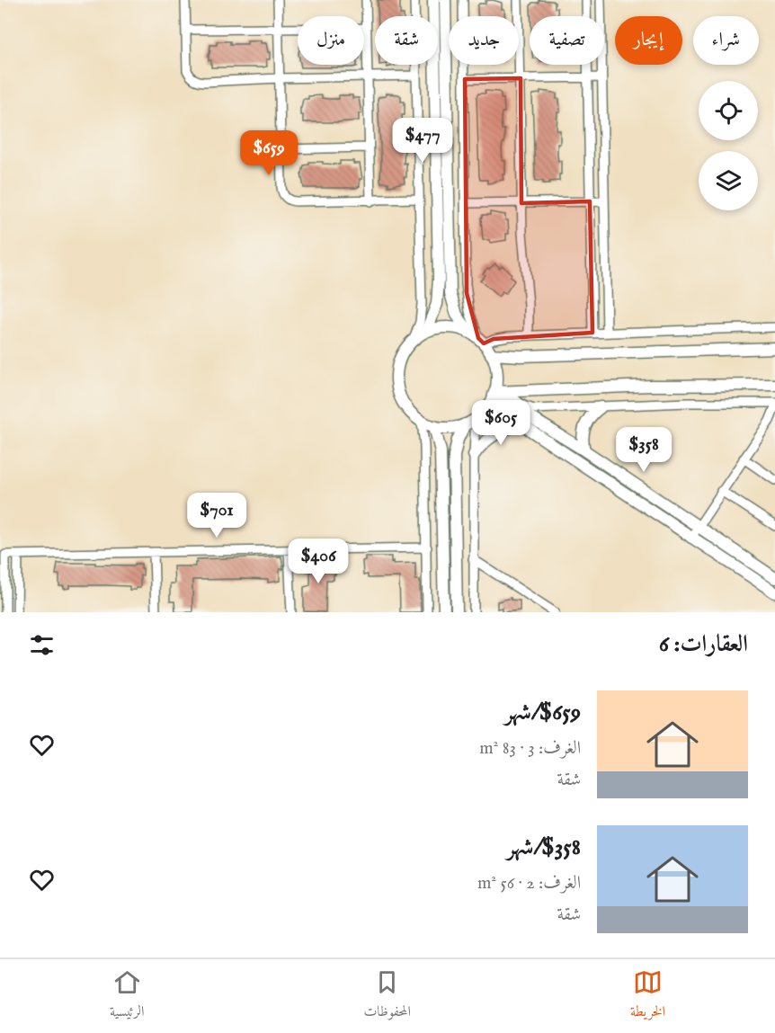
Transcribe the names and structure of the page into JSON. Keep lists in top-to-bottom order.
{
  "page": {
    "chip": [
      "شراء",
      "إيجار",
      "تصفية",
      "جديد",
      "شقة",
      "منزل"
    ],
    "price": [
      "$477",
      "$659",
      "$605",
      "$358",
      "$701",
      "$406"
    ],
    "heading": "العقارات: 6",
    "list": [
      {
        "name": "$659/شهر",
        "note": "الغرف: 3 · 83 m² · شقة"
      },
      {
        "name": "$358/شهر",
        "note": "الغرف: 2 · 56 m² · شقة"
      }
    ],
    "tabs": ["الخريطة", "المحفوظات", "الرئيسية"]
  }
}
